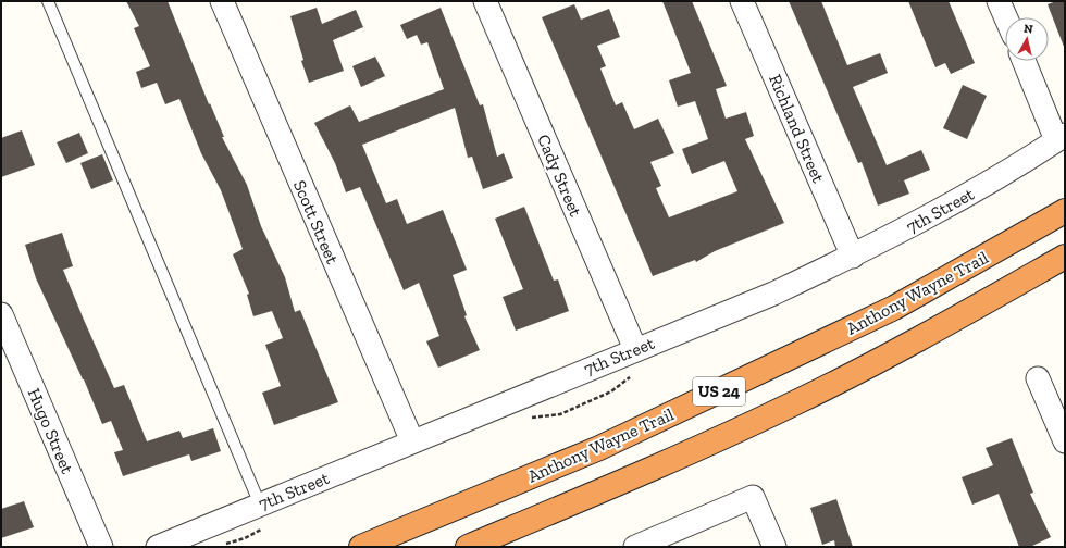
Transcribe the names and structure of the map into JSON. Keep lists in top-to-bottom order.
{
  "streets": {
    "highway": ["Anthony Wayne Trail", "US 24"],
    "street": [
      "Richland Street",
      "Cady Street",
      "7th Street",
      "Scott Street",
      "Hugo Street"
    ]
  },
  "crossings": [
    ["Richland Street", "7th Street"],
    ["Cady Street", "7th Street"],
    ["7th Street", "Scott Street"]
  ],
  "north": "top"
}
